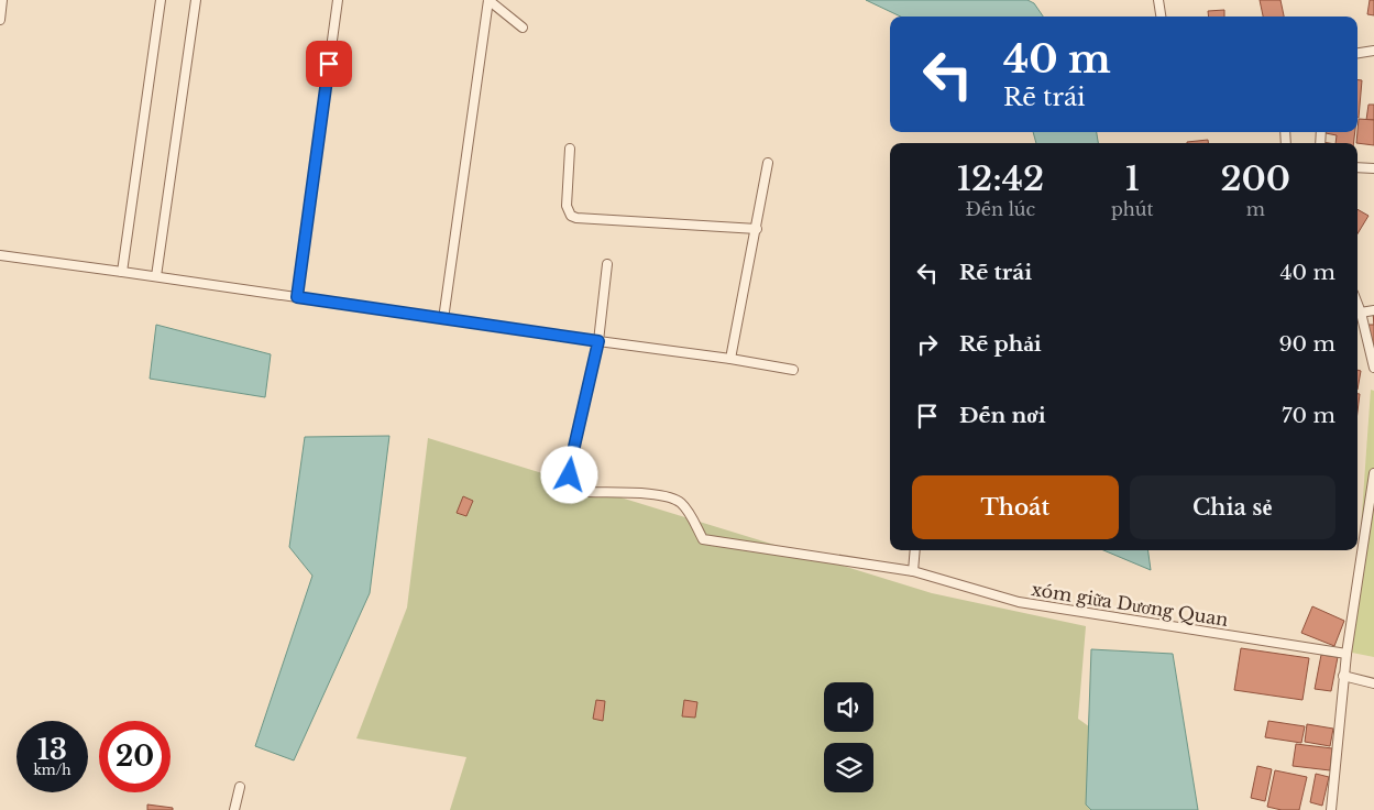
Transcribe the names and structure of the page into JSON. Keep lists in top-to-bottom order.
{
  "streets": {
    "lane": ["xóm giữa Dương Quan"]
  },
  "page": {
    "turn": ["40 m", "Rẽ trái"],
    "eta": [
      "12:42",
      "Đến lúc",
      "1",
      "phút",
      "200",
      "m"
    ],
    "list": [
      {
        "name": "Rẽ trái",
        "value": "40 m"
      },
      {
        "name": "Rẽ phải",
        "value": "90 m"
      },
      {
        "name": "Đến nơi",
        "value": "70 m"
      }
    ],
    "buttons": ["Thoát", "Chia sẻ"],
    "speed": "13 km/h",
    "limit": "20"
  }
}
